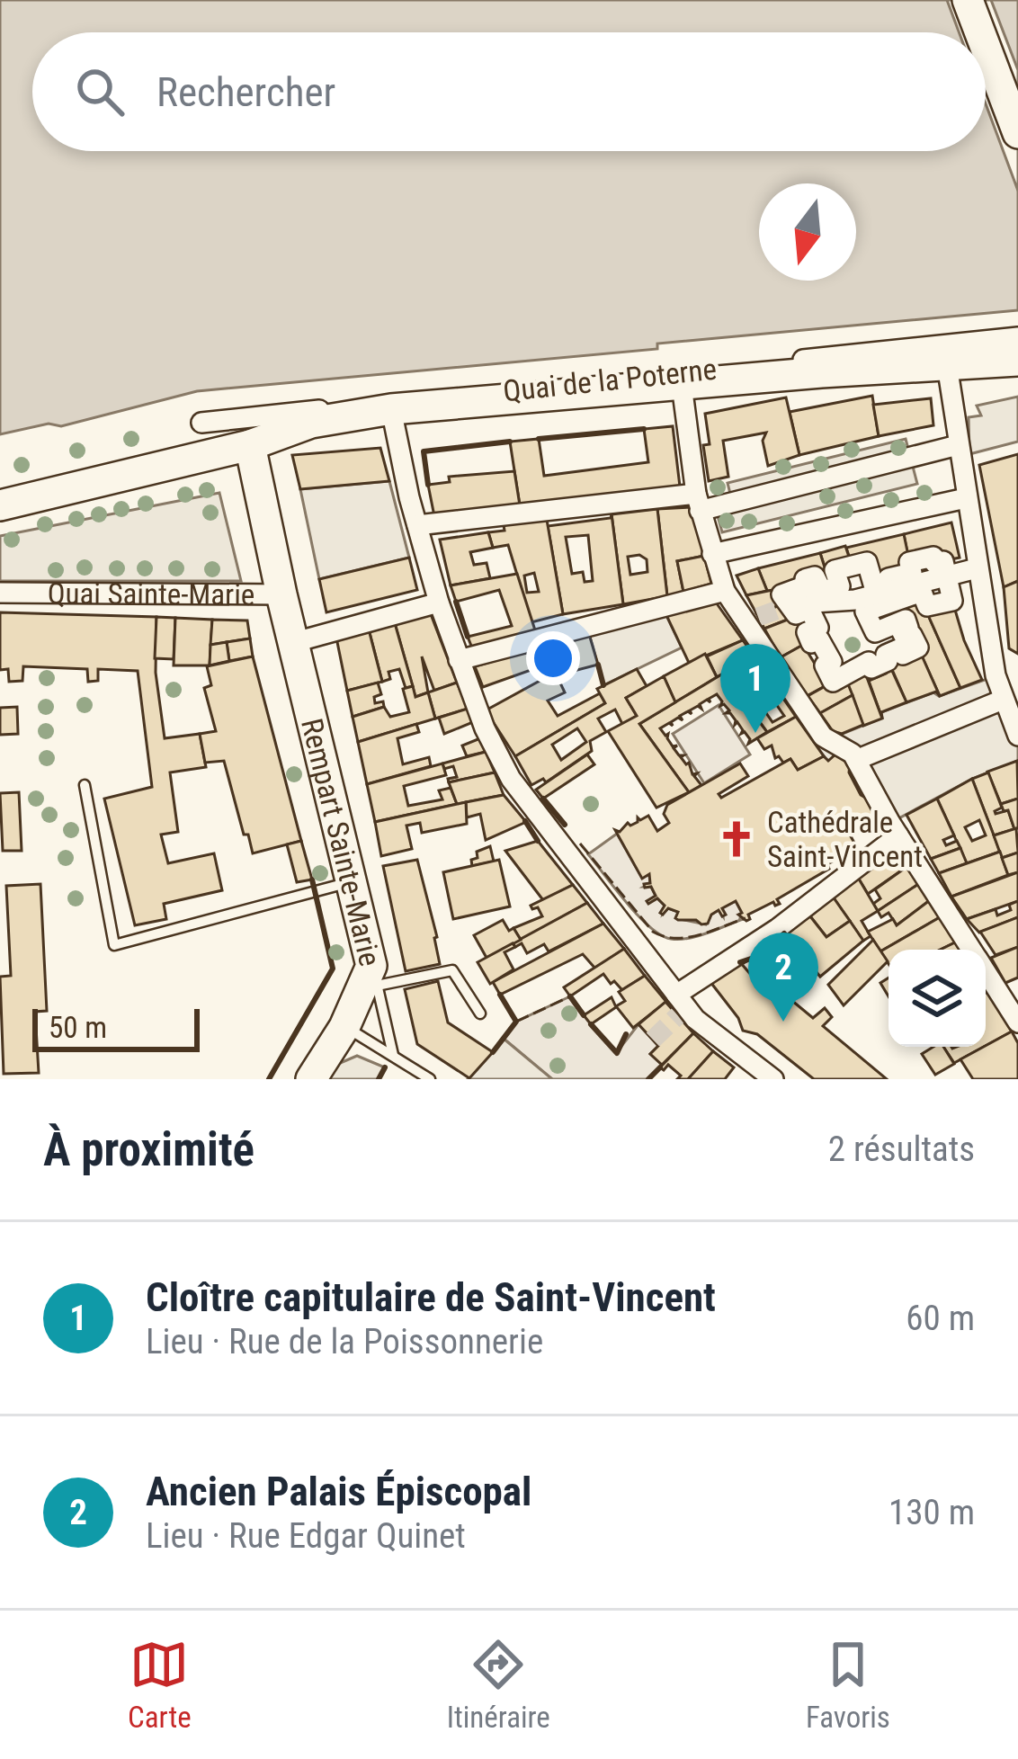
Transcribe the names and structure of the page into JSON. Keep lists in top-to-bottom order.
{
  "streets": {
    "main road": ["Quai de la Poterne", "Quai Sainte-Marie", "Rempart Sainte-Marie"]
  },
  "crossings": [
    ["Quai de la Poterne", "Quai Sainte-Marie"],
    ["Quai Sainte-Marie", "Rempart Sainte-Marie"]
  ],
  "places": {
    "church": ["Cathédrale Saint-Vincent"]
  },
  "scale_bar": "50 m",
  "north": "bottom",
  "page": {
    "search": "Rechercher",
    "pins": ["1", "2"],
    "scale": "50 m",
    "heading": ["À proximité", "2 résultats"],
    "list": [
      {
        "mark": "1",
        "name": "Cloître capitulaire de Saint-Vincent",
        "note": "Lieu · Rue de la Poissonnerie",
        "value": "60 m"
      },
      {
        "mark": "2",
        "name": "Ancien Palais Épiscopal",
        "note": "Lieu · Rue Edgar Quinet",
        "value": "130 m"
      }
    ],
    "nav": ["Carte", "Itinéraire", "Favoris"]
  }
}
